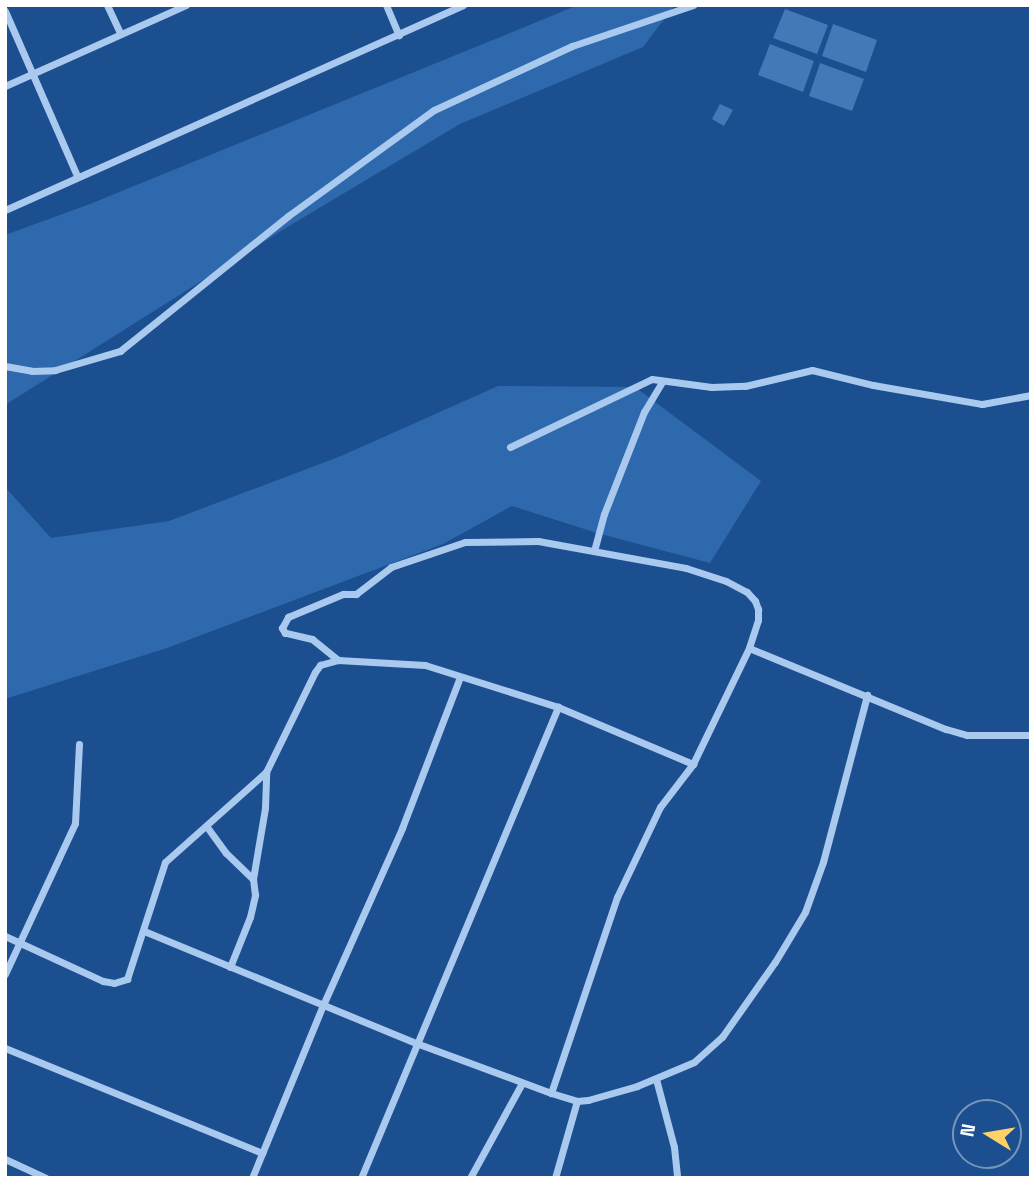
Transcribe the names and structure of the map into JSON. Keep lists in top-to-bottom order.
{
  "north": "left"
}
